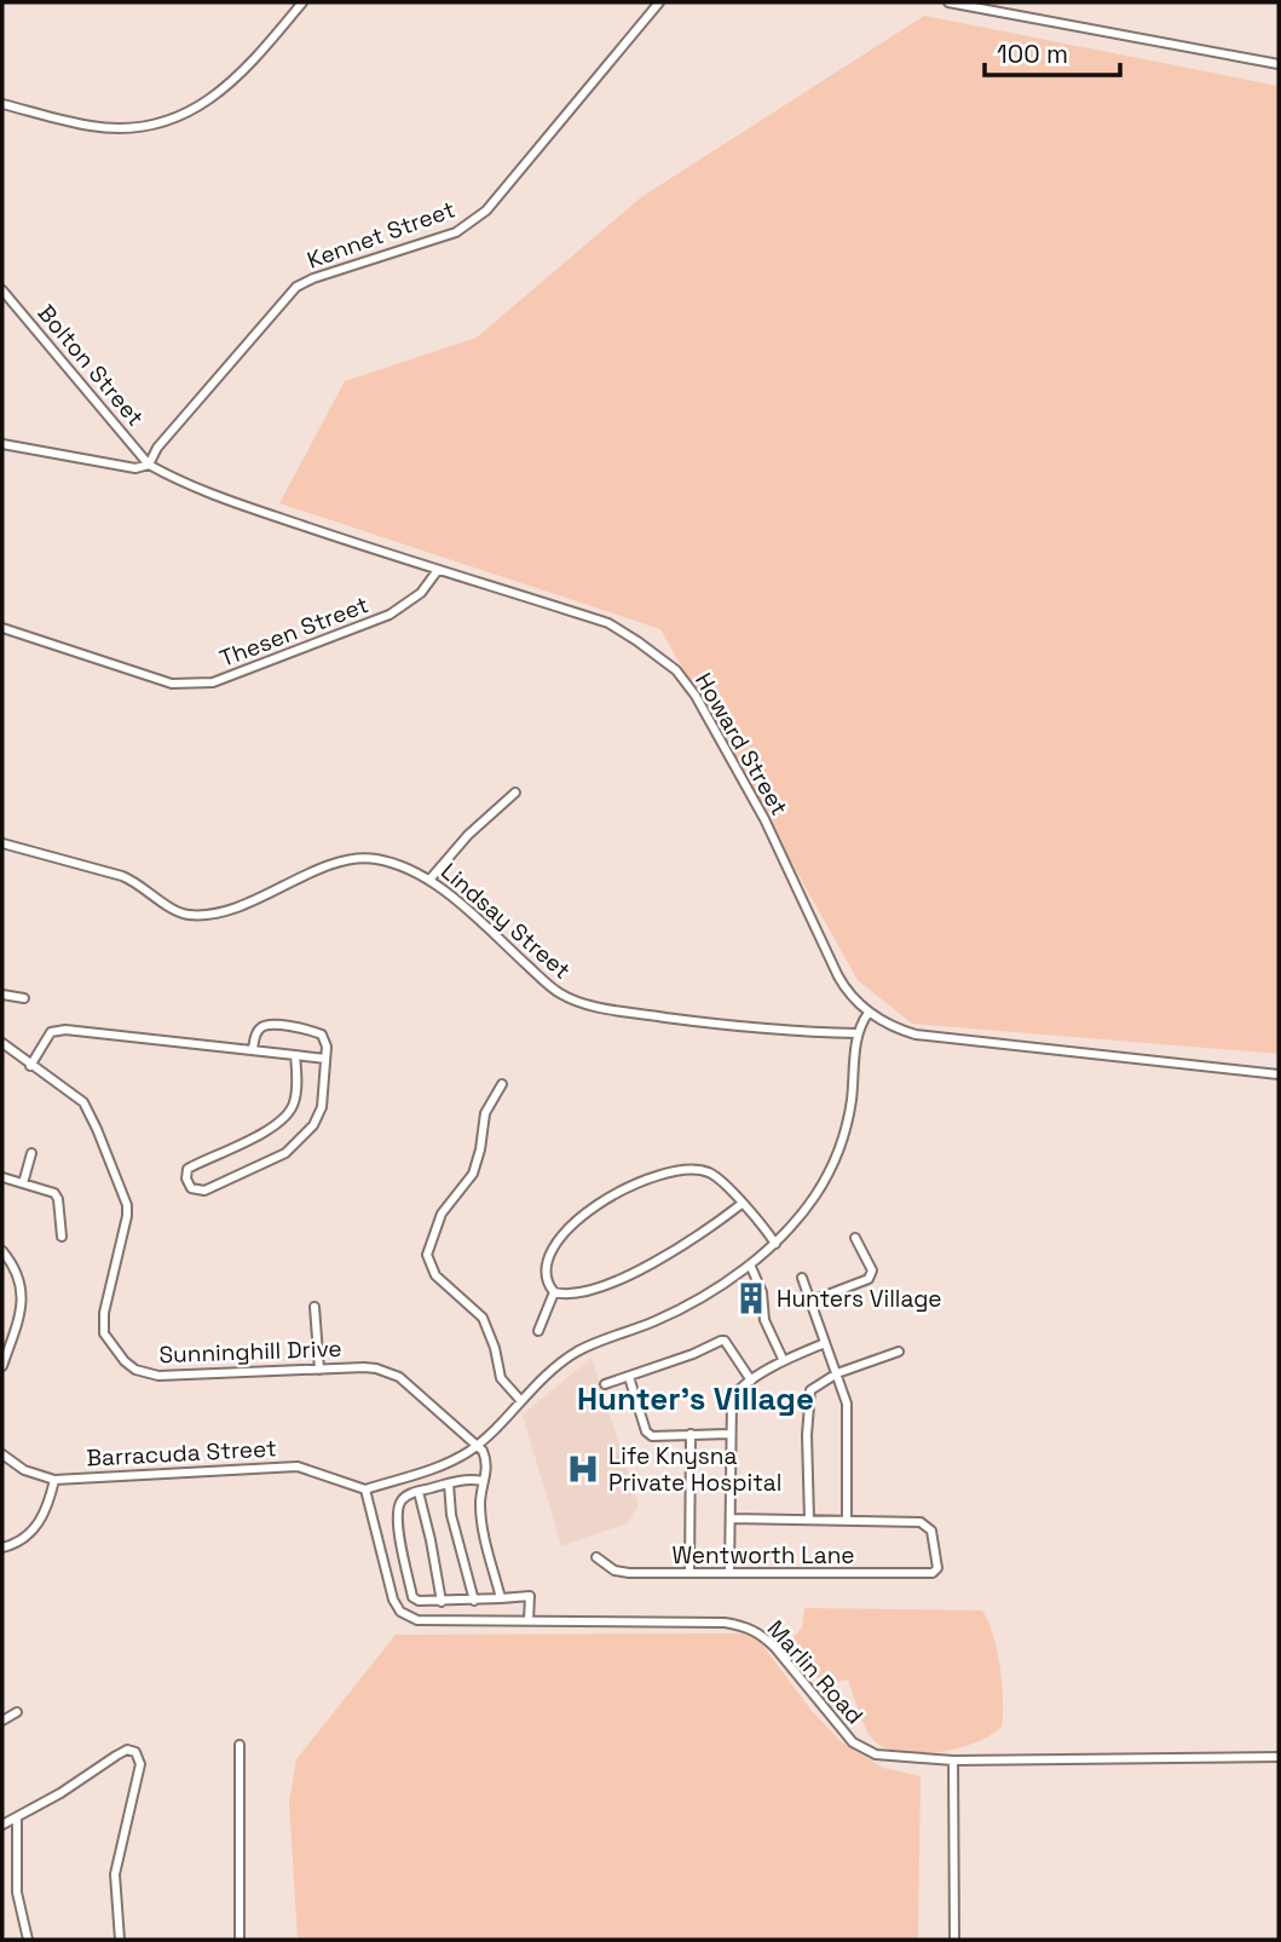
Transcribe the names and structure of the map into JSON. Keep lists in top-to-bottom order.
{
  "streets": {
    "street": [
      "Kennet Street",
      "Bolton Street",
      "Thesen Street",
      "Howard Street",
      "Lindsay Street",
      "Sunninghill Drive",
      "Barracuda Street",
      "Wentworth Lane",
      "Marlin Road"
    ]
  },
  "crossings": [
    ["Kennet Street", "Bolton Street"],
    ["Kennet Street", "Howard Street"],
    ["Bolton Street", "Howard Street"],
    ["Thesen Street", "Howard Street"],
    ["Barracuda Street", "Marlin Road"]
  ],
  "districts": ["Hunter's Village"],
  "places": {
    "building": ["Hunters Village"],
    "hospital": ["Life Knysna Private Hospital"]
  },
  "scale_bar": "100 m"
}
